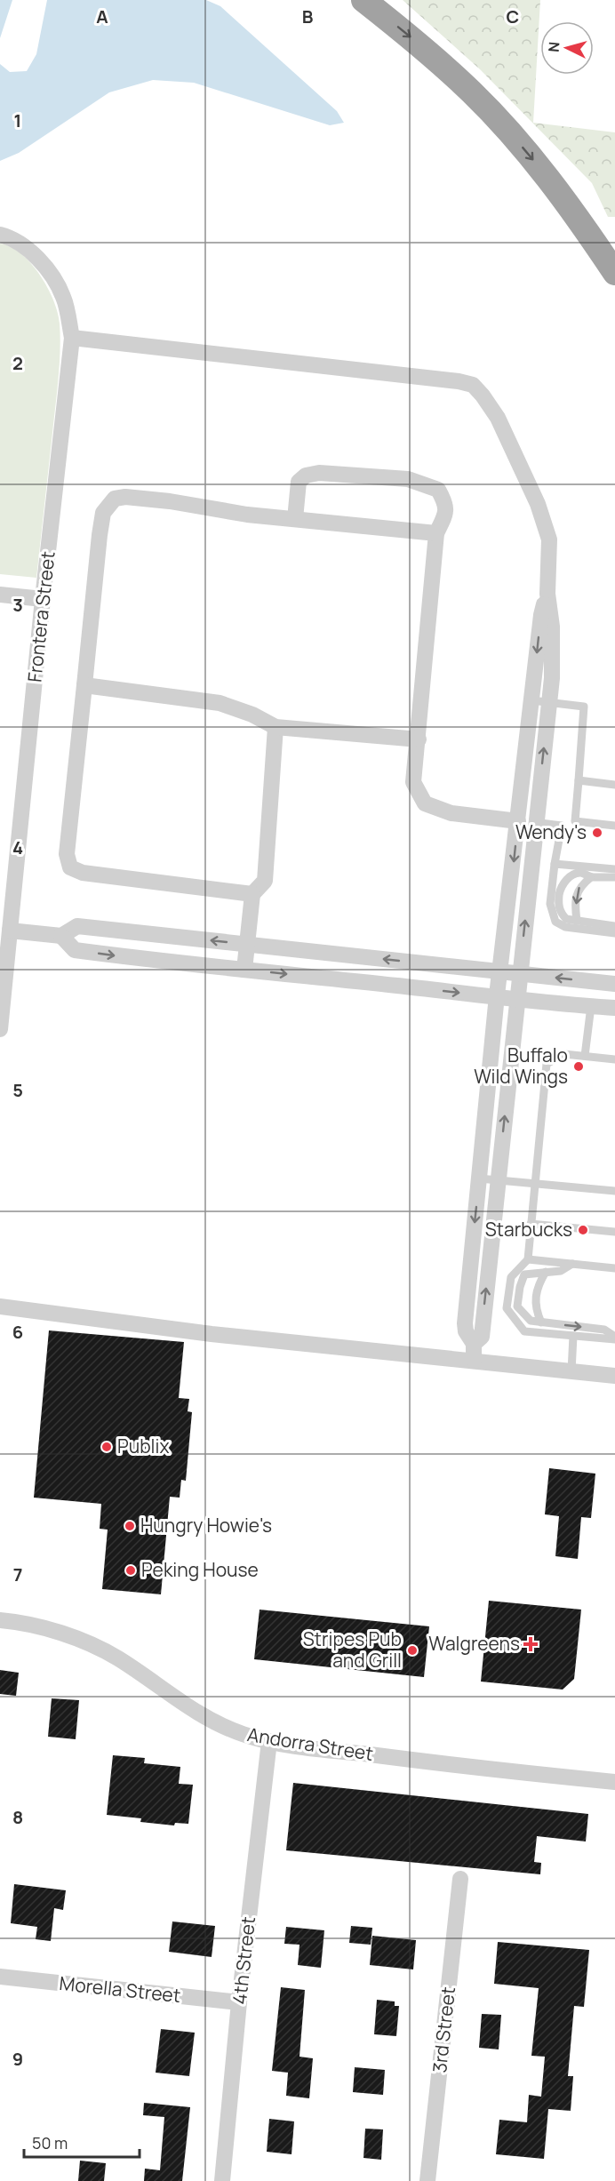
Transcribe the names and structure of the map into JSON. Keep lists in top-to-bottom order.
{
  "streets": {
    "street": [
      "Frontera Street",
      "Andorra Street",
      "4th Street",
      "Morella Street",
      "3rd Street"
    ]
  },
  "crossings": [
    ["Andorra Street", "4th Street"],
    ["4th Street", "Morella Street"]
  ],
  "places": {
    "other": [
      "Wendy's",
      "Buffalo Wild Wings",
      "Starbucks",
      "Publix",
      "Hungry Howie's",
      "Peking House",
      "Stripes Pub and Grill"
    ],
    "health": ["Walgreens"]
  },
  "scale_bar": "50 m",
  "north": "left",
  "grid": {
    "columns": ["A", "B", "C"],
    "rows": [
      "1",
      "2",
      "3",
      "4",
      "5",
      "6",
      "7",
      "8",
      "9"
    ]
  }
}
